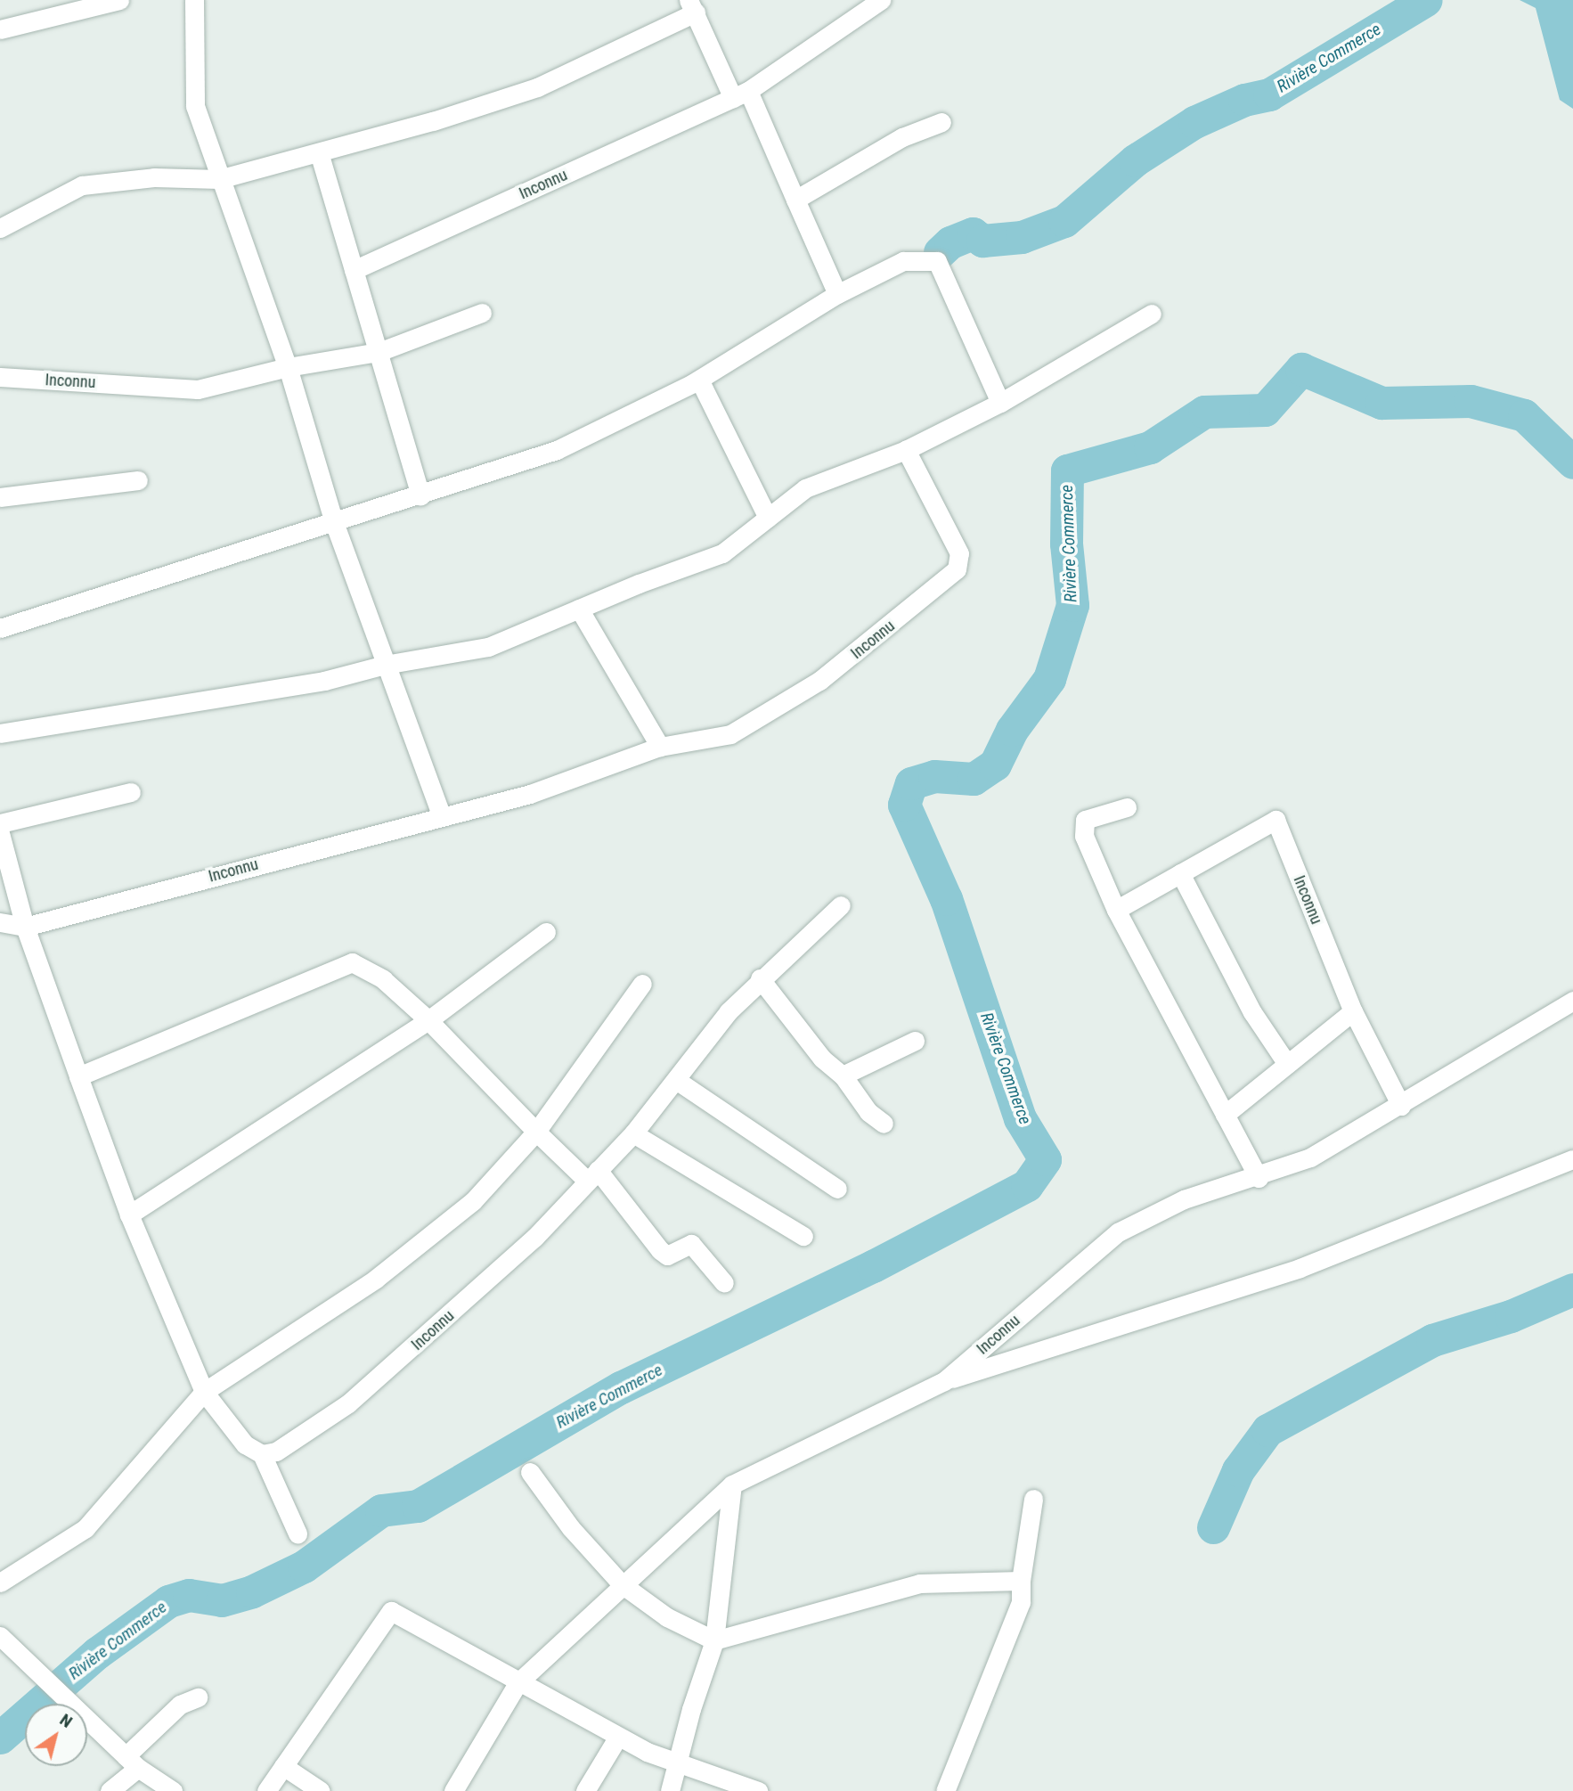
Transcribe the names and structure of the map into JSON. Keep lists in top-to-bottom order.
{
  "streets": {
    "street": ["Inconnu"]
  },
  "water": ["Rivière Commerce"],
  "north": "top right"
}
